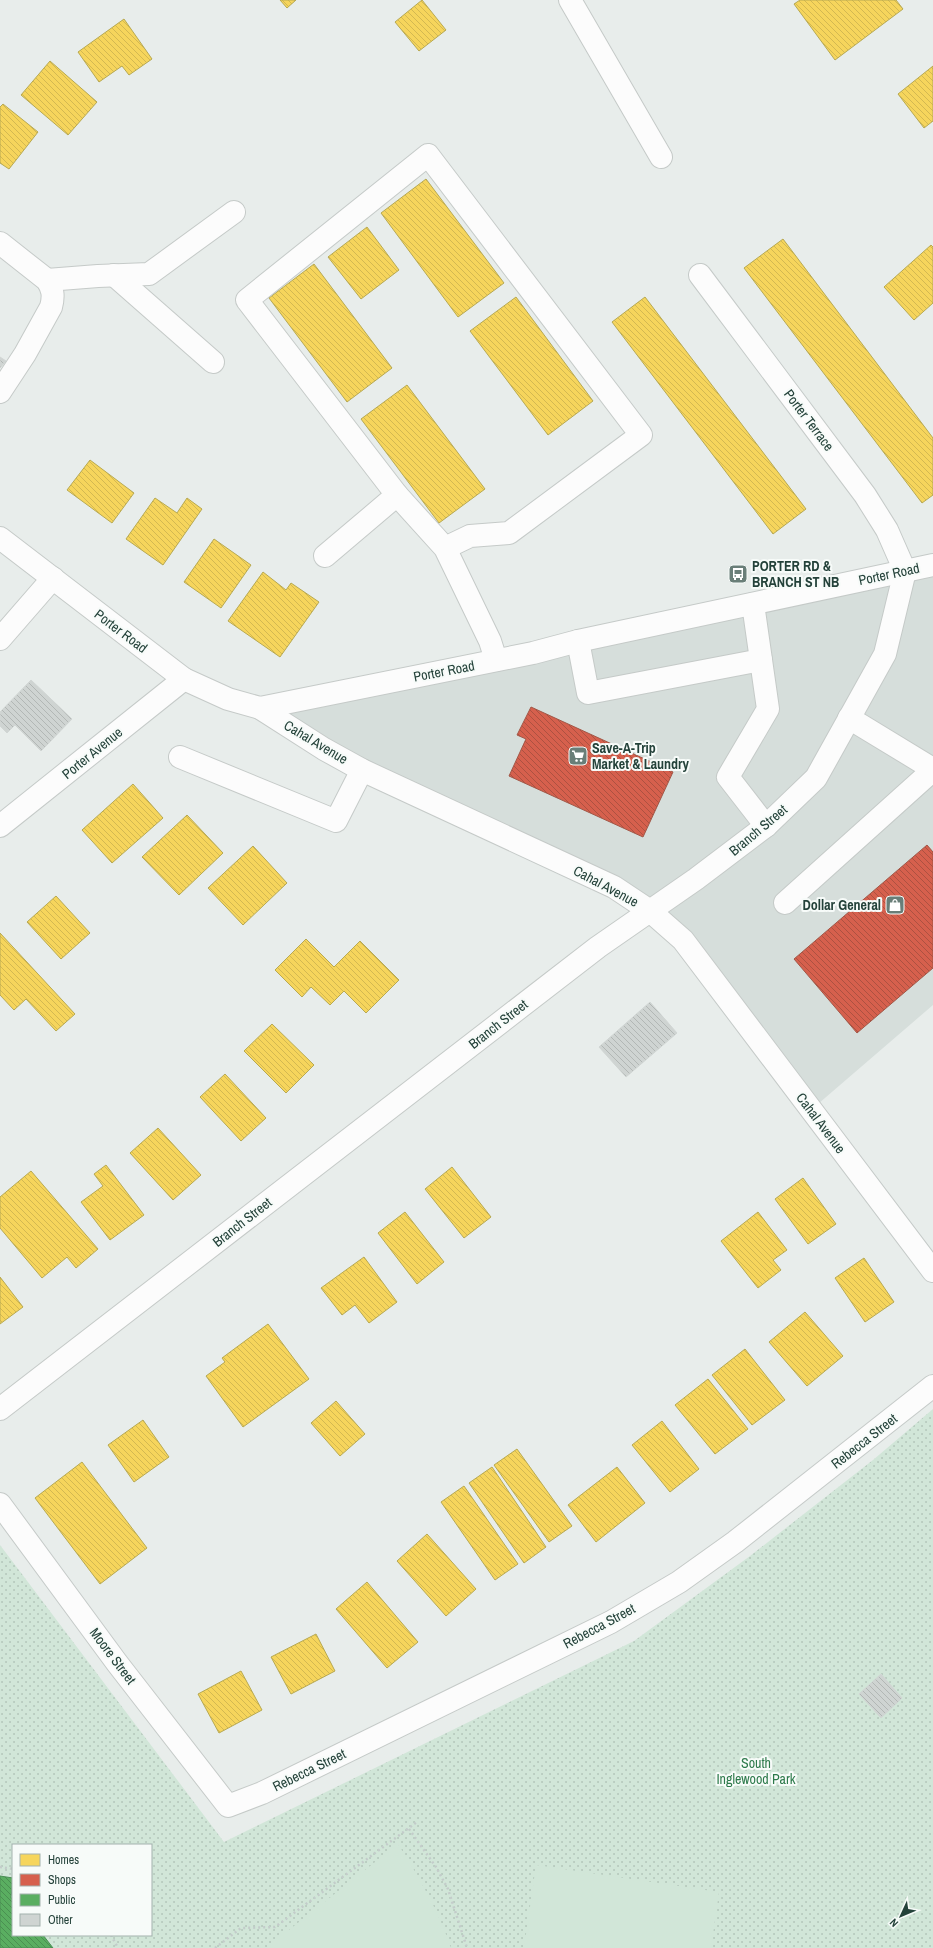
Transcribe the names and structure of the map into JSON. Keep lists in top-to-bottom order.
{
  "streets": {
    "street": [
      "Porter Terrace",
      "Porter Road",
      "Cahal Avenue",
      "Porter Avenue",
      "Branch Street",
      "Rebecca Street",
      "Moore Street"
    ]
  },
  "crossings": [
    ["Porter Terrace", "Porter Road"],
    ["Porter Terrace", "Branch Street"],
    ["Porter Road", "Cahal Avenue"],
    ["Porter Road", "Porter Avenue"],
    ["Porter Road", "Branch Street"],
    ["Cahal Avenue", "Branch Street"],
    ["Rebecca Street", "Moore Street"]
  ],
  "parks": ["South Inglewood Park"],
  "places": {
    "bus stop": ["PORTER RD & BRANCH ST NB"],
    "supermarket": ["Save-A-Trip Market & Laundry"],
    "shop": ["Dollar General"]
  },
  "legend": [
    "Homes",
    "Shops",
    "Public",
    "Other"
  ],
  "north": "bottom left"
}
